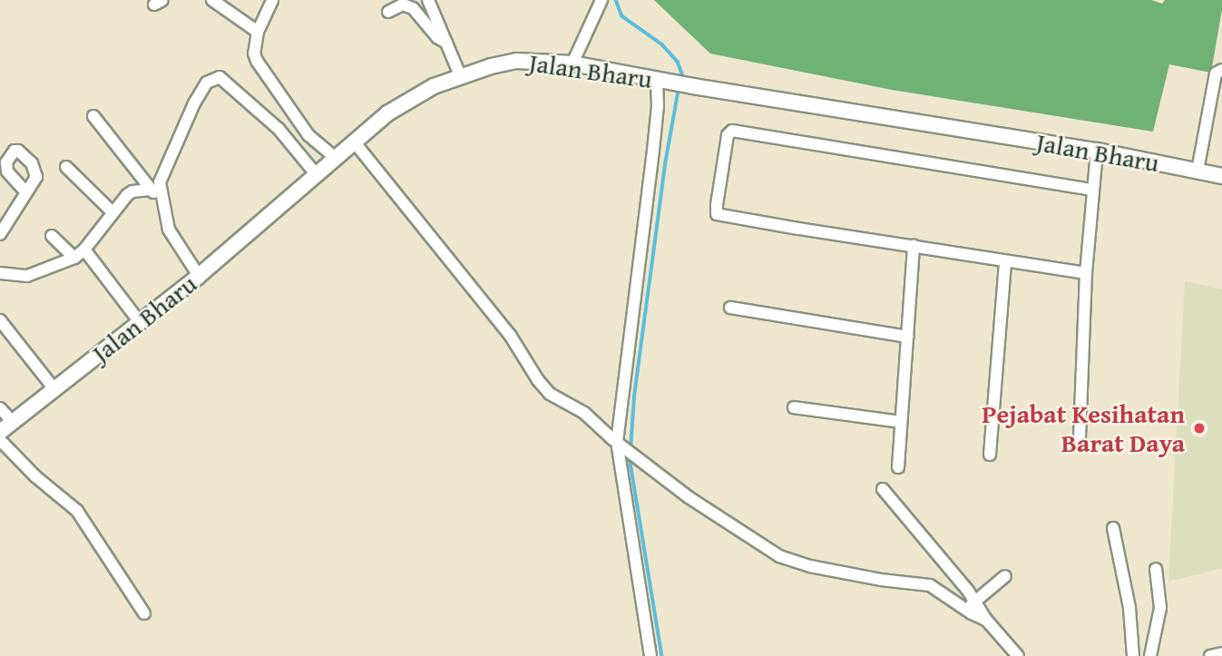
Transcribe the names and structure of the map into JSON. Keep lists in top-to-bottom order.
{
  "streets": {
    "main road": ["Jalan Bharu"]
  },
  "places": ["Pejabat Kesihatan Barat Daya"]
}
